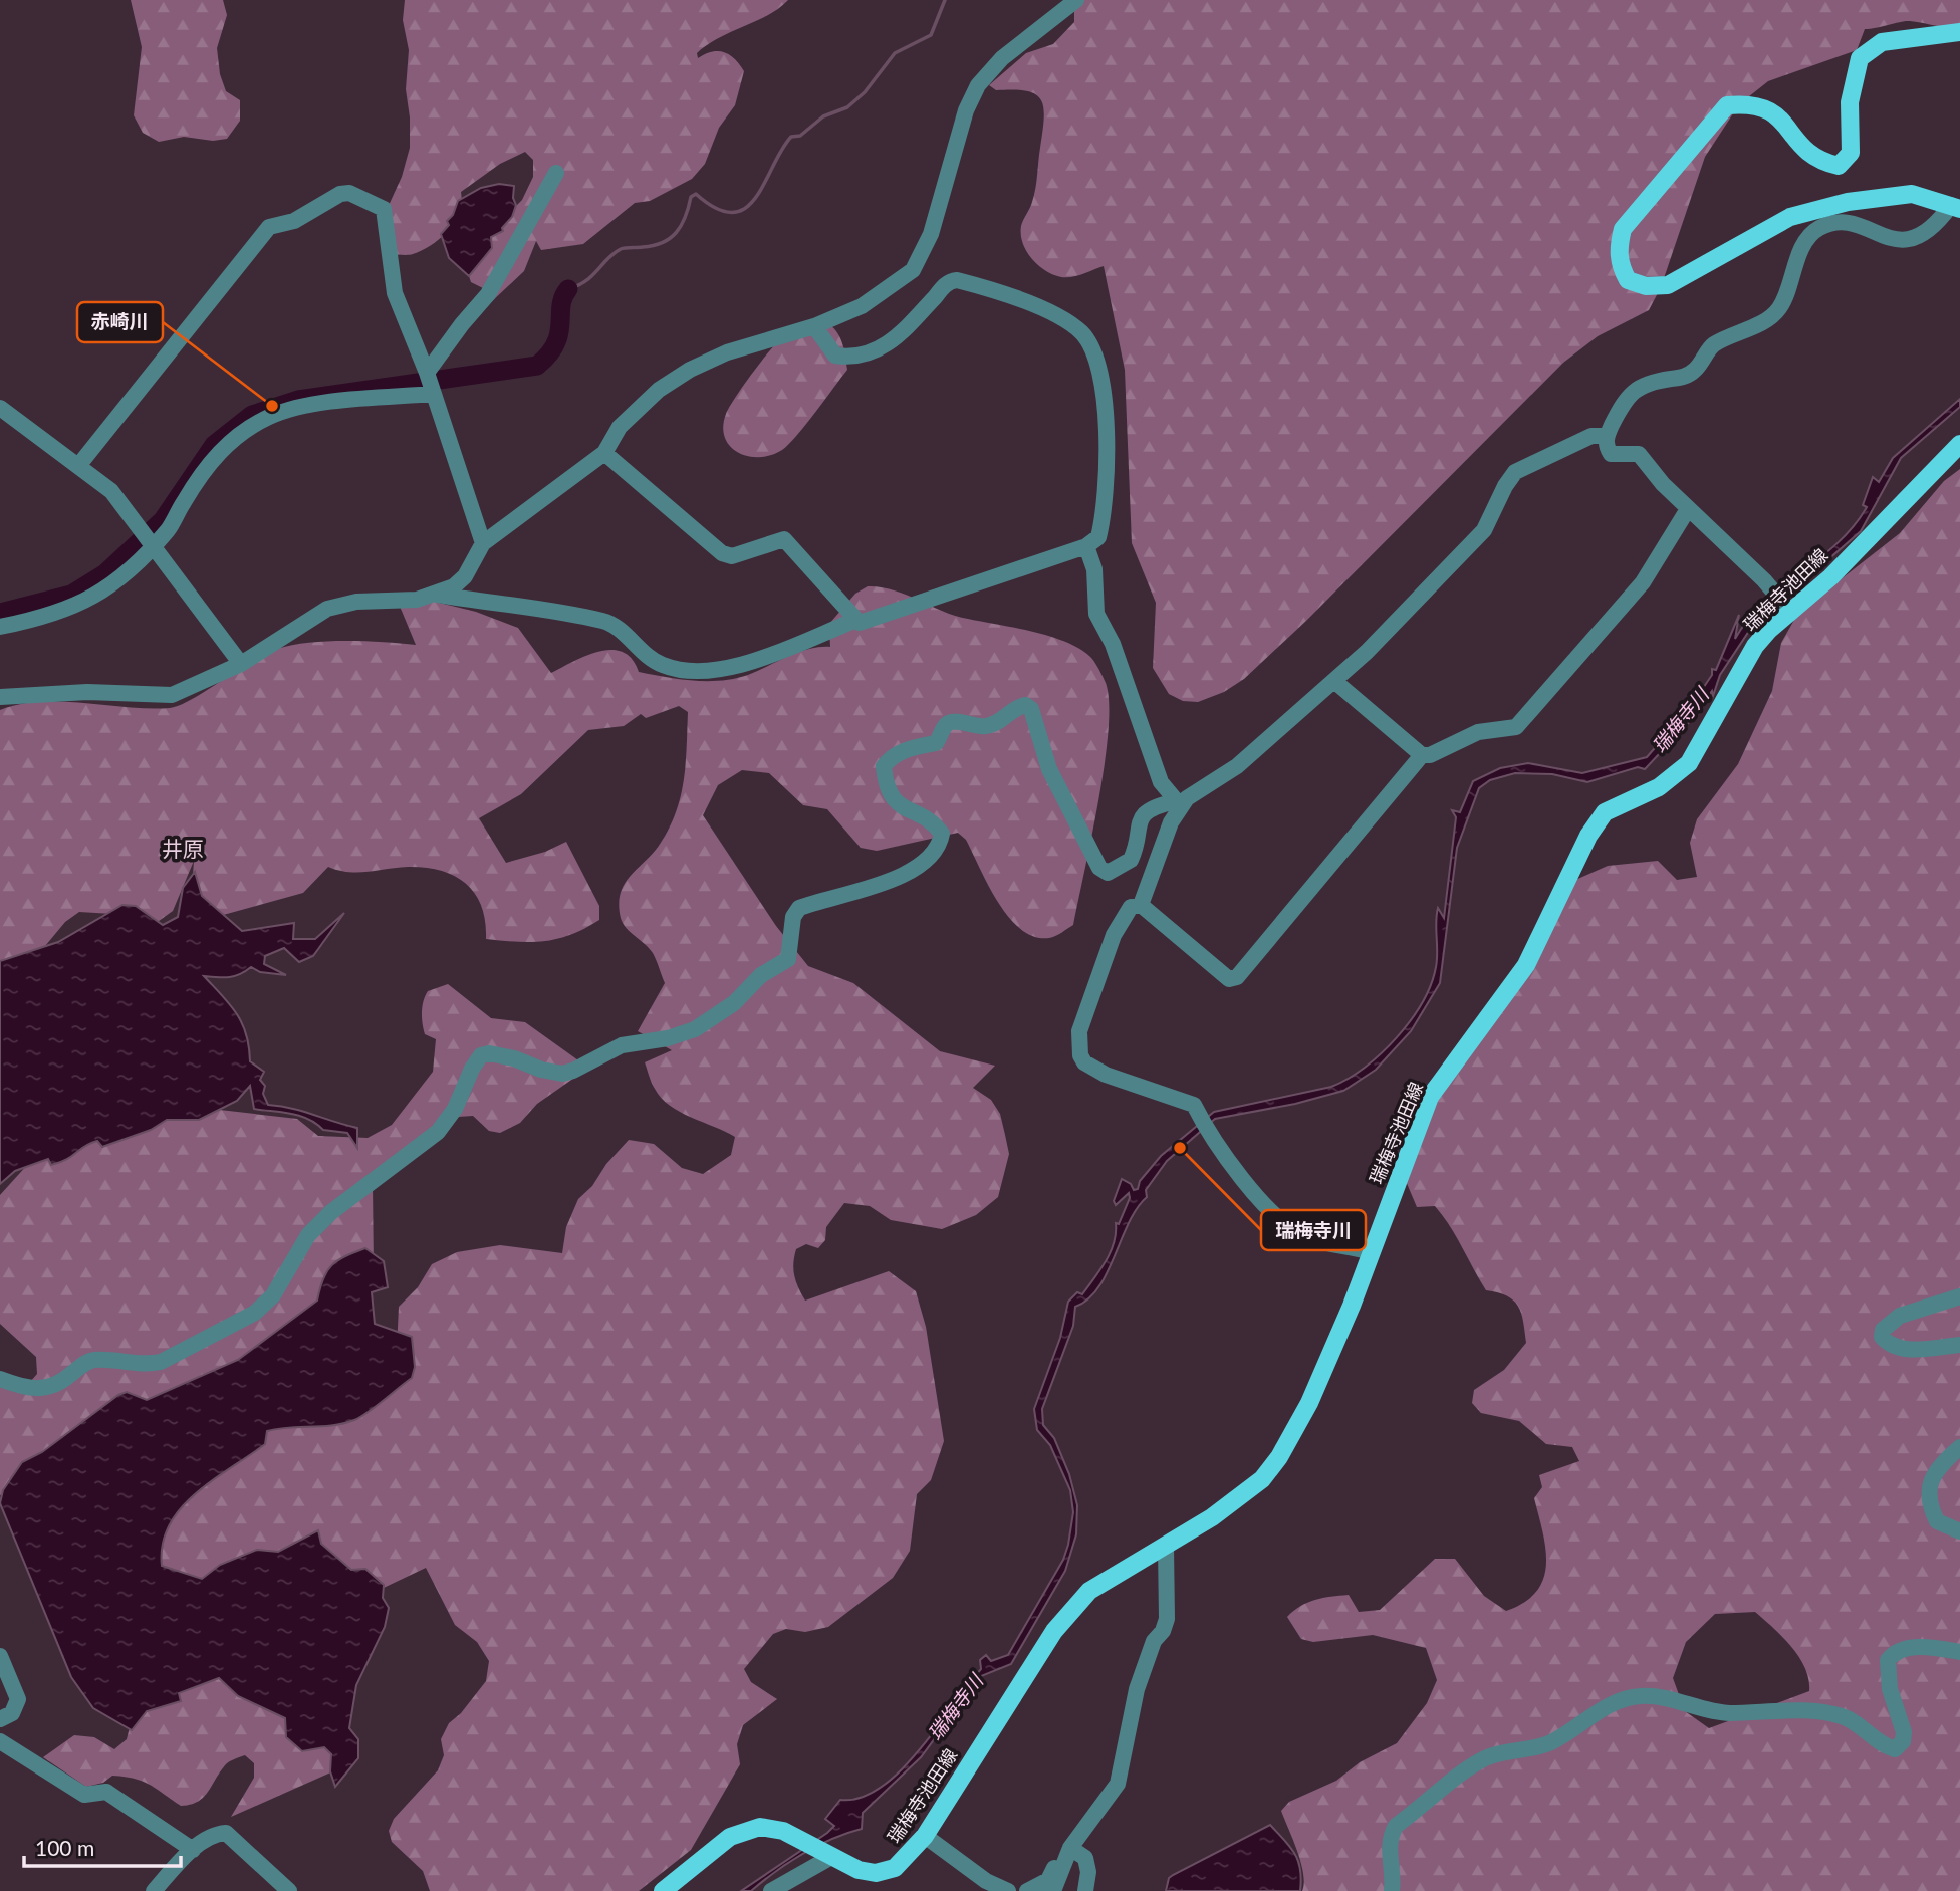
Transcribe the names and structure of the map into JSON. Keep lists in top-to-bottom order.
{
  "streets": {
    "main road": ["瑞梅寺池田線"]
  },
  "districts": ["井原"],
  "water": ["瑞梅寺川"],
  "places": ["赤崎川", "瑞梅寺川"],
  "scale_bar": "100 m"
}
